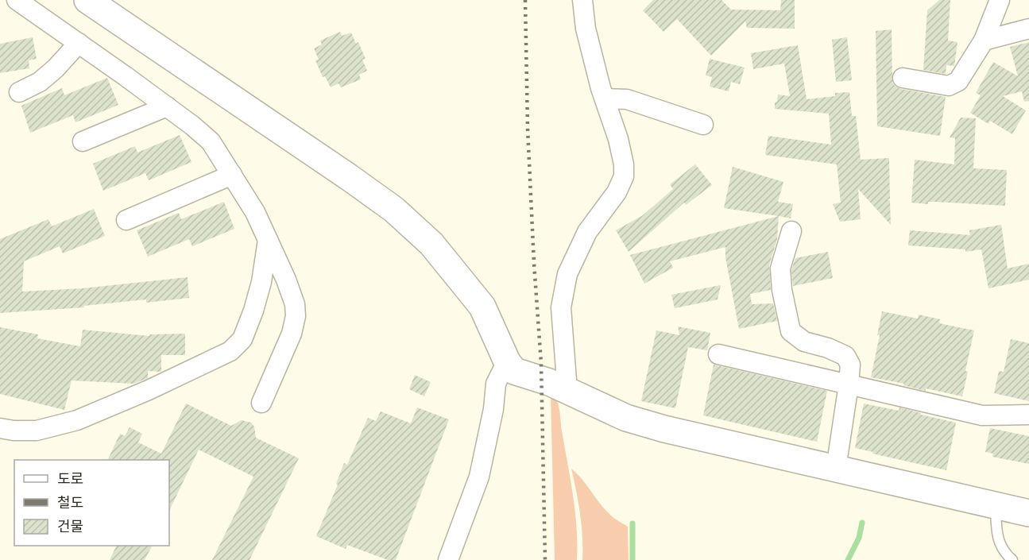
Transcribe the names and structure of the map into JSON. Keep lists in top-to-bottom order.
{
  "legend": ["도로", "철도", "건물"]
}
